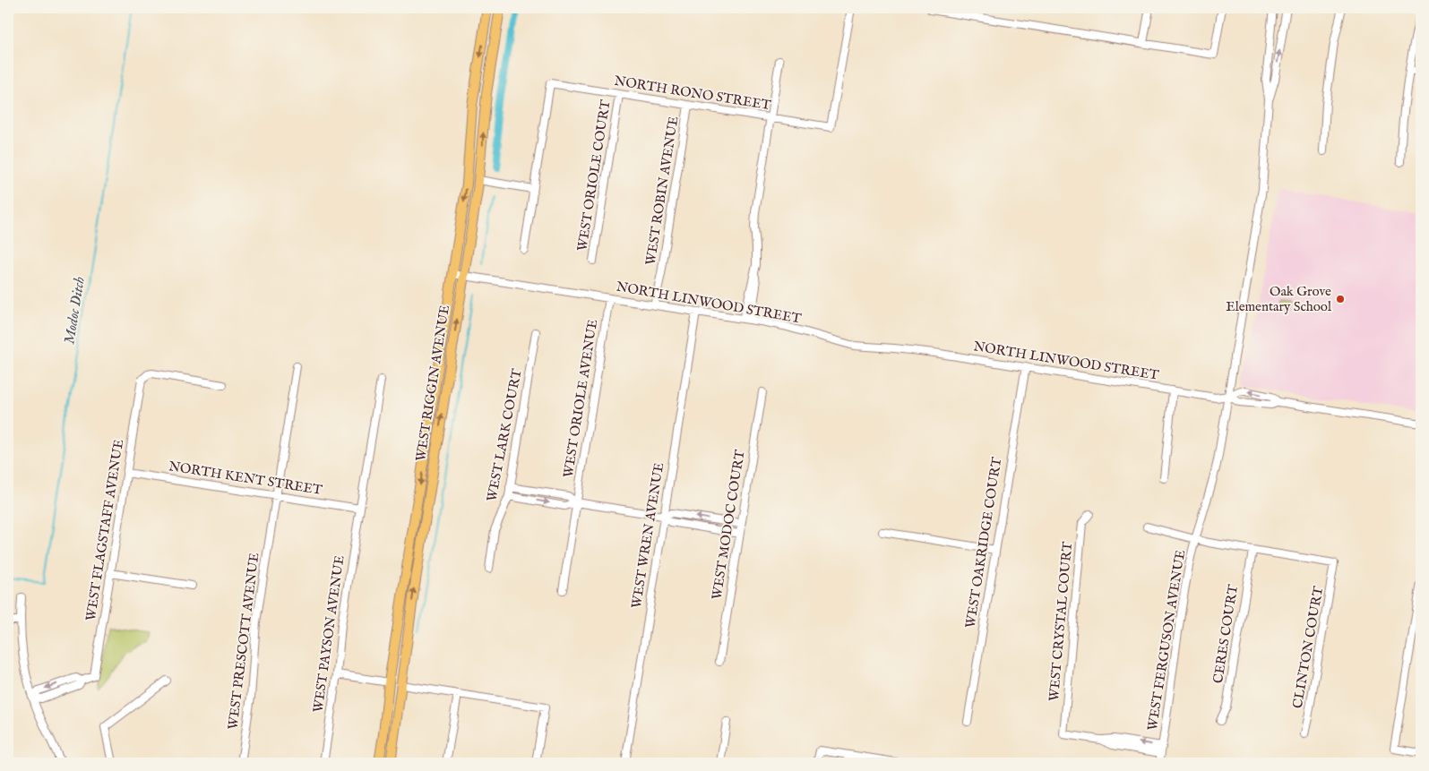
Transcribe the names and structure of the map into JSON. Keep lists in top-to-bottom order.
{
  "streets": {
    "main road": ["WEST RIGGIN AVENUE"],
    "street": [
      "NORTH RONO STREET",
      "WEST ORIOLE COURT",
      "WEST ROBIN AVENUE",
      "NORTH LINWOOD STREET",
      "WEST ORIOLE AVENUE",
      "WEST LARK COURT",
      "NORTH KENT STREET",
      "WEST MODOC COURT",
      "WEST FLAGSTAFF AVENUE",
      "WEST WREN AVENUE",
      "WEST OAKRIDGE COURT",
      "WEST CRYSTAL COURT",
      "WEST PAYSON AVENUE",
      "CERES COURT",
      "WEST FERGUSON AVENUE",
      "WEST PRESCOTT AVENUE",
      "CLINTON COURT"
    ]
  },
  "crossings": [
    ["NORTH RONO STREET", "WEST ORIOLE COURT"],
    ["NORTH RONO STREET", "WEST ROBIN AVENUE"],
    ["WEST ROBIN AVENUE", "NORTH LINWOOD STREET"],
    ["NORTH LINWOOD STREET", "WEST RIGGIN AVENUE"],
    ["NORTH LINWOOD STREET", "WEST ORIOLE AVENUE"],
    ["NORTH LINWOOD STREET", "WEST WREN AVENUE"],
    ["NORTH LINWOOD STREET", "WEST OAKRIDGE COURT"],
    ["NORTH LINWOOD STREET", "WEST FERGUSON AVENUE"],
    ["NORTH KENT STREET", "WEST FLAGSTAFF AVENUE"],
    ["NORTH KENT STREET", "WEST PAYSON AVENUE"],
    ["NORTH KENT STREET", "WEST PRESCOTT AVENUE"],
    ["WEST CRYSTAL COURT", "WEST FERGUSON AVENUE"],
    ["CERES COURT", "CLINTON COURT"]
  ],
  "water": ["Modoc Ditch"],
  "places": ["Oak Grove Elementary School"]
}
